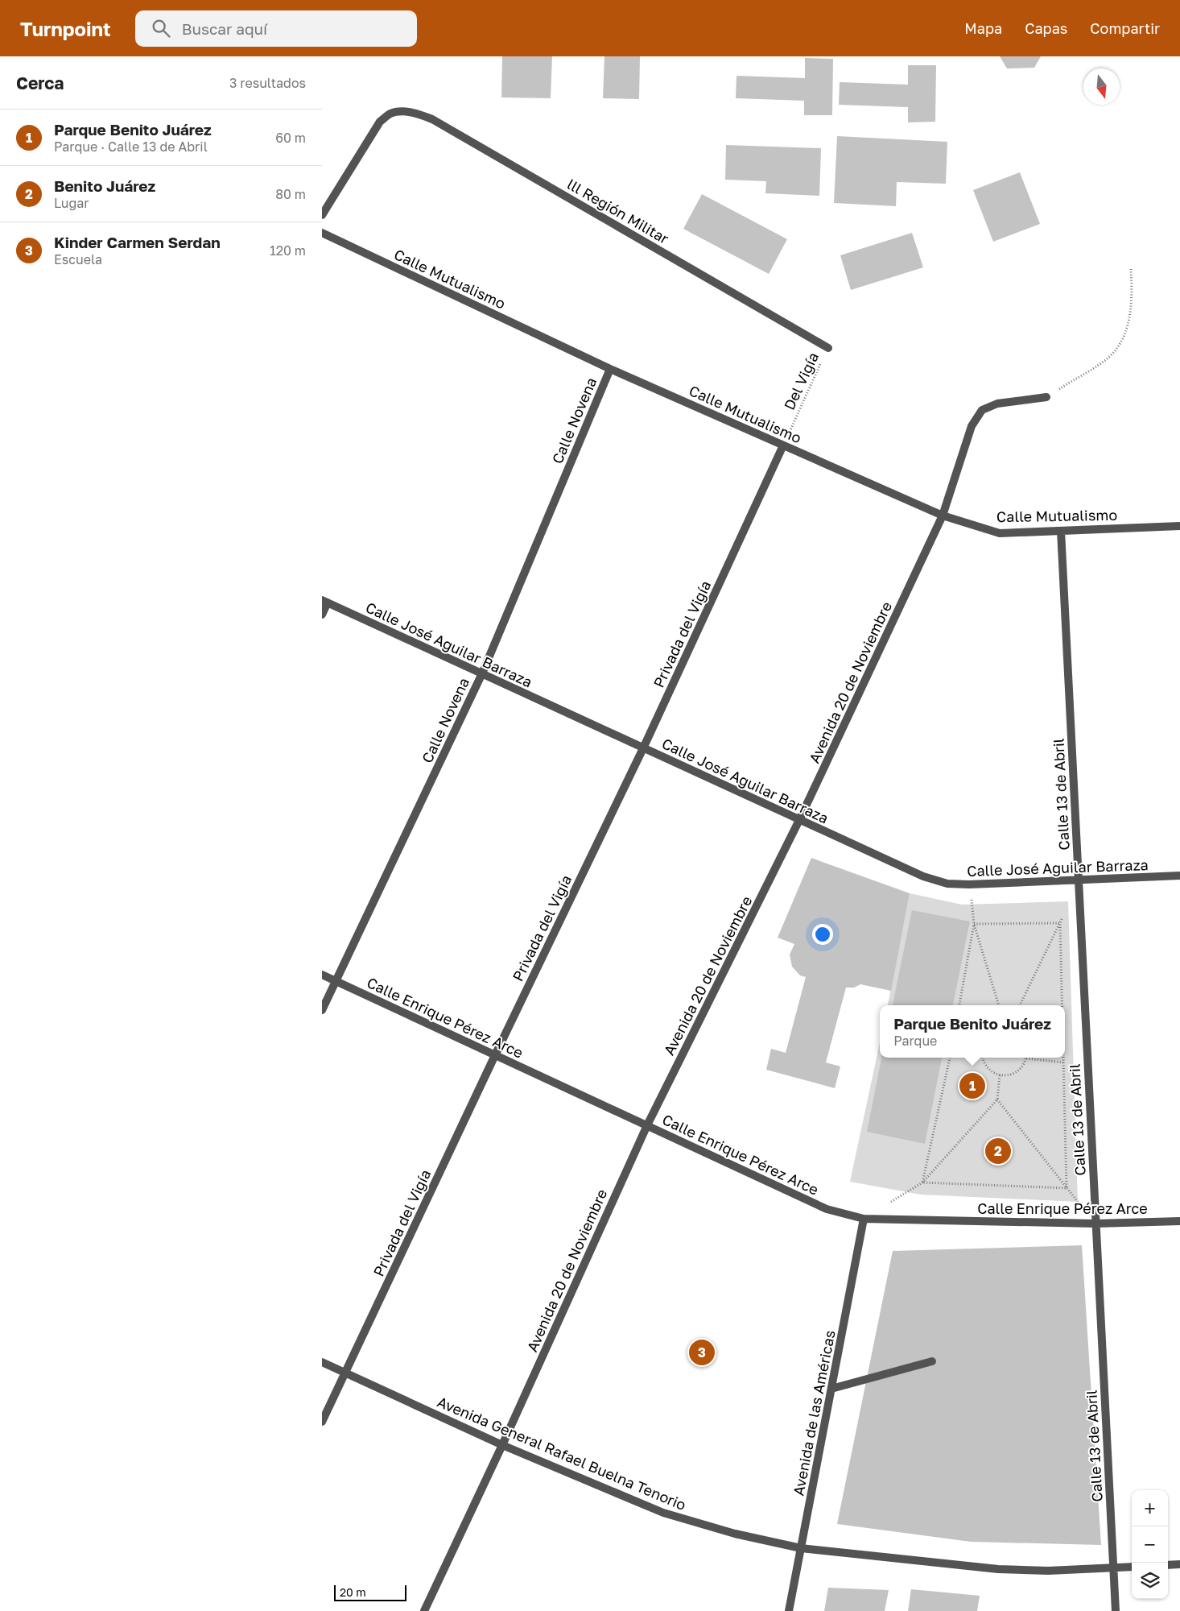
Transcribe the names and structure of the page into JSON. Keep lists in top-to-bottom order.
{
  "streets": {
    "street": [
      "lll Región Militar",
      "Calle Mutualismo",
      "Calle Novena",
      "Privada del Vigía",
      "Calle José Aguilar Barraza",
      "Avenida 20 de Noviembre",
      "Calle 13 de Abril",
      "Calle Enrique Pérez Arce",
      "Avenida de las Américas",
      "Avenida General Rafael Buelna Tenorio"
    ],
    "path": ["Del Vigía"]
  },
  "crossings": [
    ["lll Región Militar", "Del Vigía"],
    ["Calle Mutualismo", "Del Vigía"],
    ["Calle Mutualismo", "Calle Novena"],
    ["Calle Mutualismo", "Privada del Vigía"],
    ["Calle Mutualismo", "Avenida 20 de Noviembre"],
    ["Calle Mutualismo", "Calle 13 de Abril"],
    ["Del Vigía", "Privada del Vigía"],
    ["Calle Novena", "Calle José Aguilar Barraza"],
    ["Calle Novena", "Calle Enrique Pérez Arce"],
    ["Privada del Vigía", "Calle José Aguilar Barraza"],
    ["Privada del Vigía", "Calle Enrique Pérez Arce"],
    ["Privada del Vigía", "Avenida General Rafael Buelna Tenorio"],
    ["Calle José Aguilar Barraza", "Avenida 20 de Noviembre"],
    ["Calle José Aguilar Barraza", "Calle 13 de Abril"],
    ["Avenida 20 de Noviembre", "Calle Enrique Pérez Arce"],
    ["Avenida 20 de Noviembre", "Avenida General Rafael Buelna Tenorio"],
    ["Calle 13 de Abril", "Calle Enrique Pérez Arce"],
    ["Calle 13 de Abril", "Avenida General Rafael Buelna Tenorio"],
    ["Calle Enrique Pérez Arce", "Avenida de las Américas"],
    ["Avenida de las Américas", "Avenida General Rafael Buelna Tenorio"]
  ],
  "scale_bar": "20 m",
  "north": "bottom",
  "page": {
    "header": "Turnpoint",
    "search": "Buscar aquí",
    "nav": ["Mapa", "Capas", "Compartir"],
    "heading": ["Cerca", "3 resultados"],
    "list": [
      {
        "mark": "1",
        "name": "Parque Benito Juárez",
        "note": "Parque · Calle 13 de Abril",
        "value": "60 m"
      },
      {
        "mark": "2",
        "name": "Benito Juárez",
        "note": "Lugar",
        "value": "80 m"
      },
      {
        "mark": "3",
        "name": "Kinder Carmen Serdan",
        "note": "Escuela",
        "value": "120 m"
      }
    ],
    "popup": ["Parque Benito Juárez", "Parque"],
    "pins": ["1", "2", "3"],
    "map_buttons": ["+", "−"],
    "scale": "20 m"
  }
}
